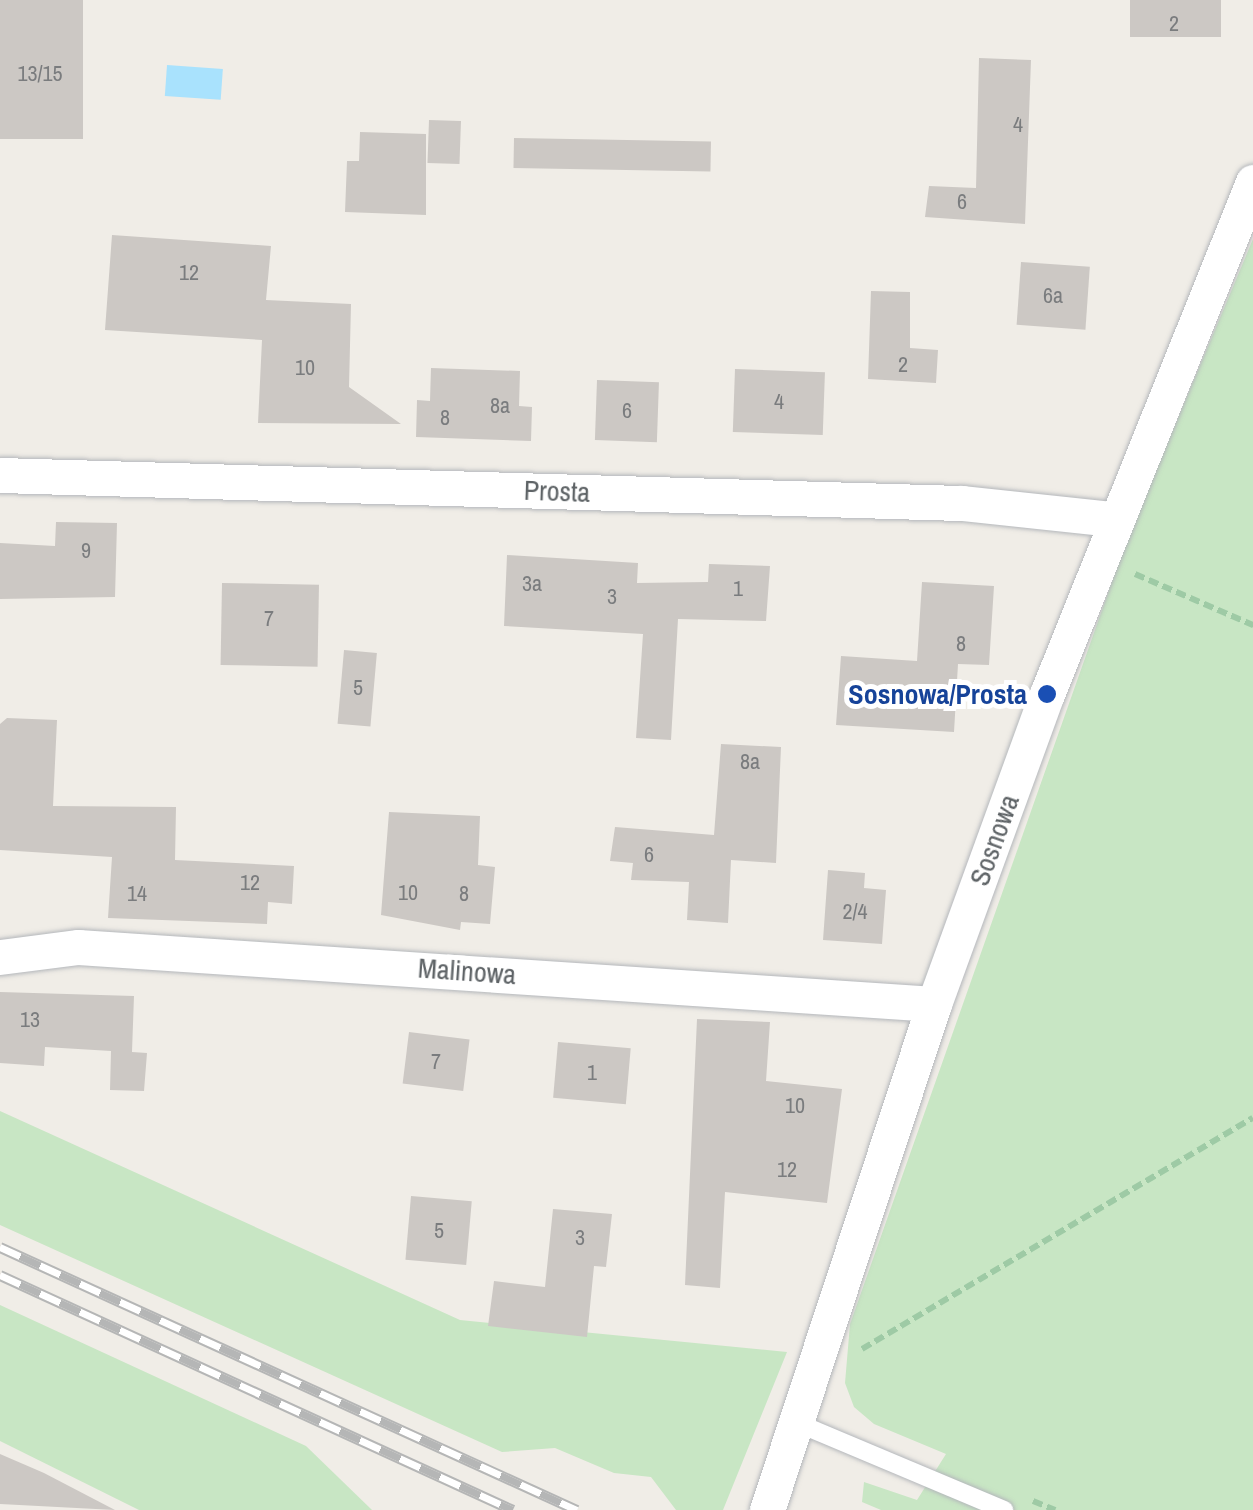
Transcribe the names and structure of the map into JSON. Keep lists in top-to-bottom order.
{
  "streets": {
    "street": ["Prosta", "Sosnowa", "Malinowa"]
  },
  "crossings": [
    ["Prosta", "Sosnowa"],
    ["Sosnowa", "Malinowa"]
  ],
  "places": ["Sosnowa/Prosta"],
  "house_numbers": [
    "2",
    "13/15",
    "4",
    "6",
    "12",
    "6a",
    "2",
    "10",
    "4",
    "8a",
    "6",
    "8",
    "9",
    "3a",
    "1",
    "3",
    "7",
    "8",
    "5",
    "8a",
    "6",
    "12",
    "10",
    "14",
    "8",
    "2/4",
    "13",
    "7",
    "1",
    "10",
    "12",
    "5",
    "3"
  ]
}
